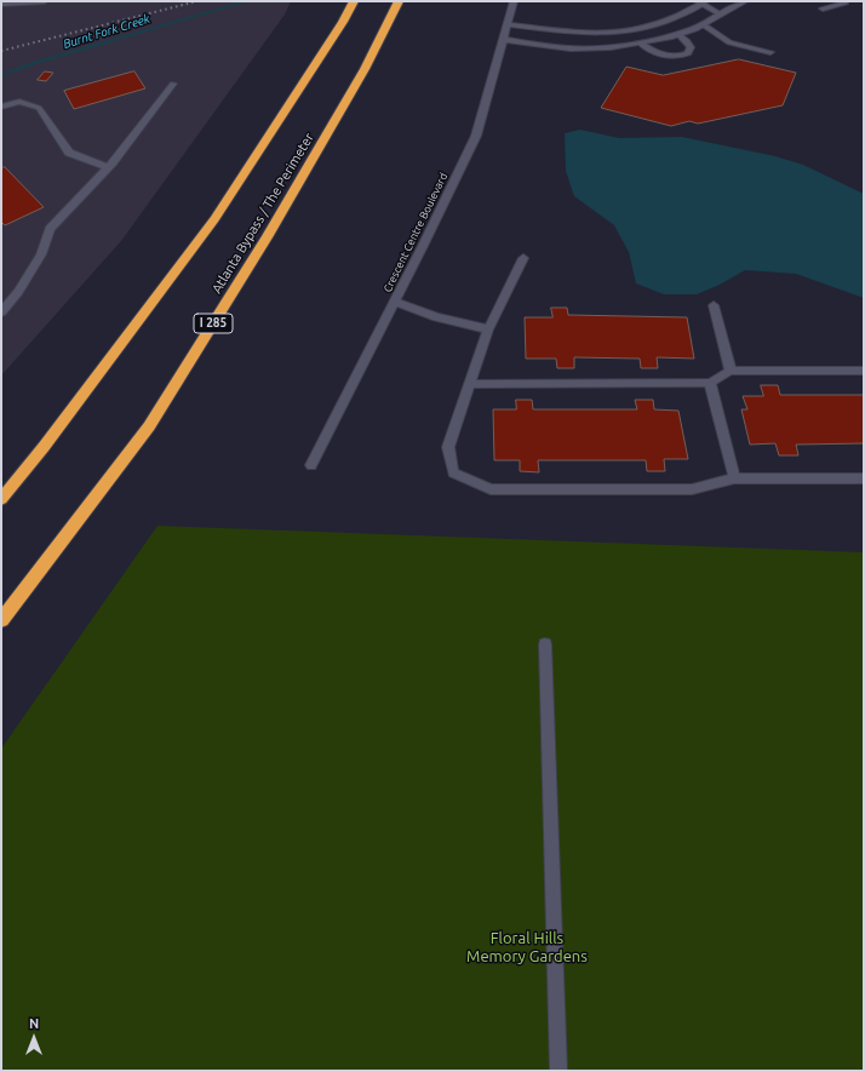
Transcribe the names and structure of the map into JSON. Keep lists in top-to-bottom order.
{
  "streets": {
    "highway": ["Atlanta Bypass / The Perimeter", "I 285"],
    "street": ["Crescent Centre Boulevard"]
  },
  "water": ["Burnt Fork Creek"],
  "parks": ["Floral Hills Memory Gardens"],
  "north": "top"
}
